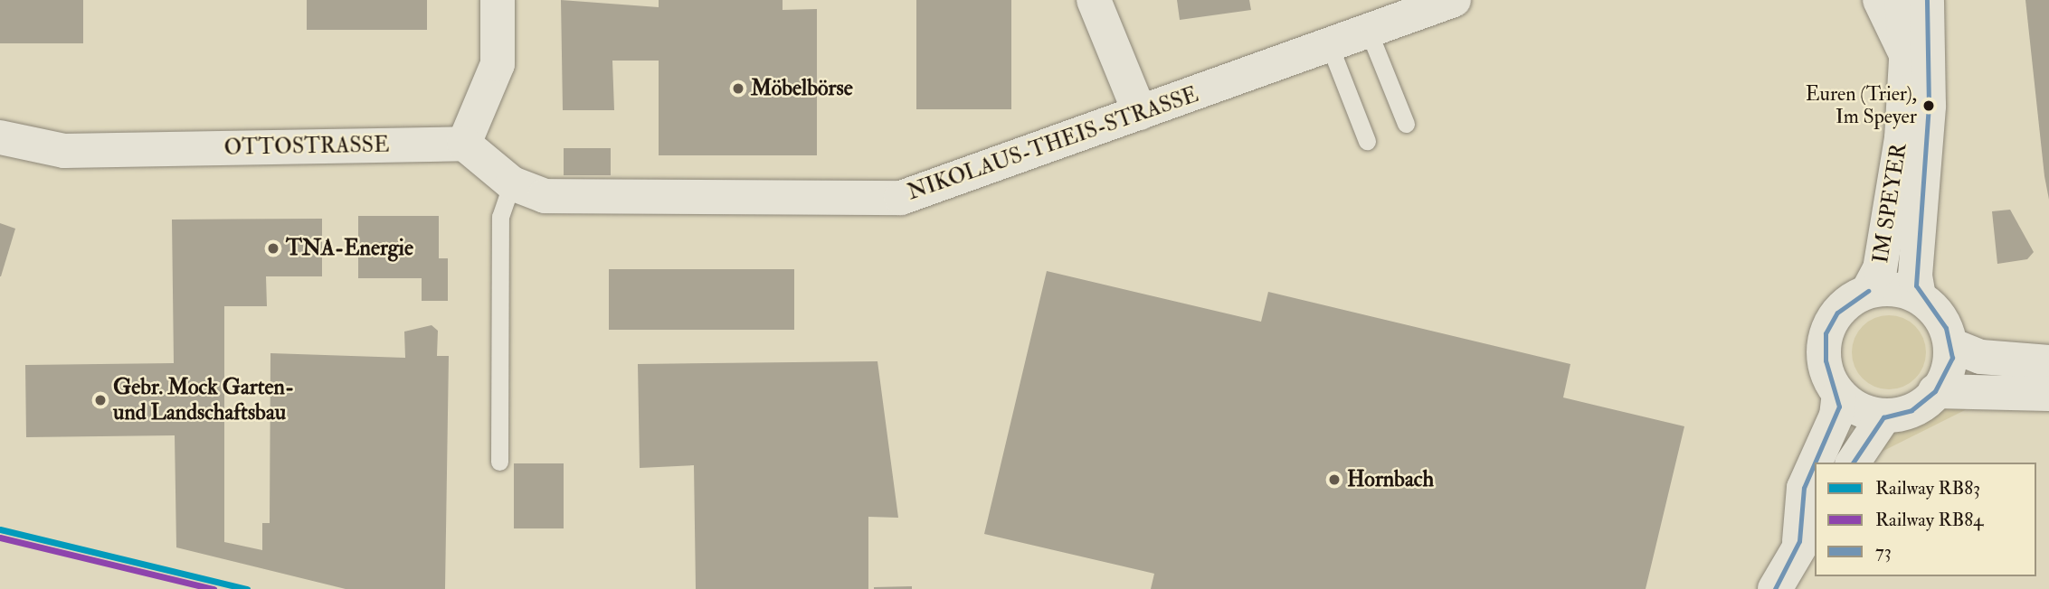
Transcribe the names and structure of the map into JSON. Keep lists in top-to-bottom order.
{
  "streets": {
    "street": ["NIKOLAUS-THEIS-STRASSE", "OTTOSTRASSE", "IM SPEYER"]
  },
  "crossings": [
    ["NIKOLAUS-THEIS-STRASSE", "OTTOSTRASSE"]
  ],
  "places": [
    "Möbelbörse",
    "Euren (Trier), Im Speyer",
    "TNA-Energie",
    "Gebr. Mock Garten- und Landschaftsbau",
    "Hornbach"
  ],
  "lines": ["transit line 73", "rail line RB83", "rail line RB84"],
  "legend": ["Railway RB83", "Railway RB84", "73"]
}
